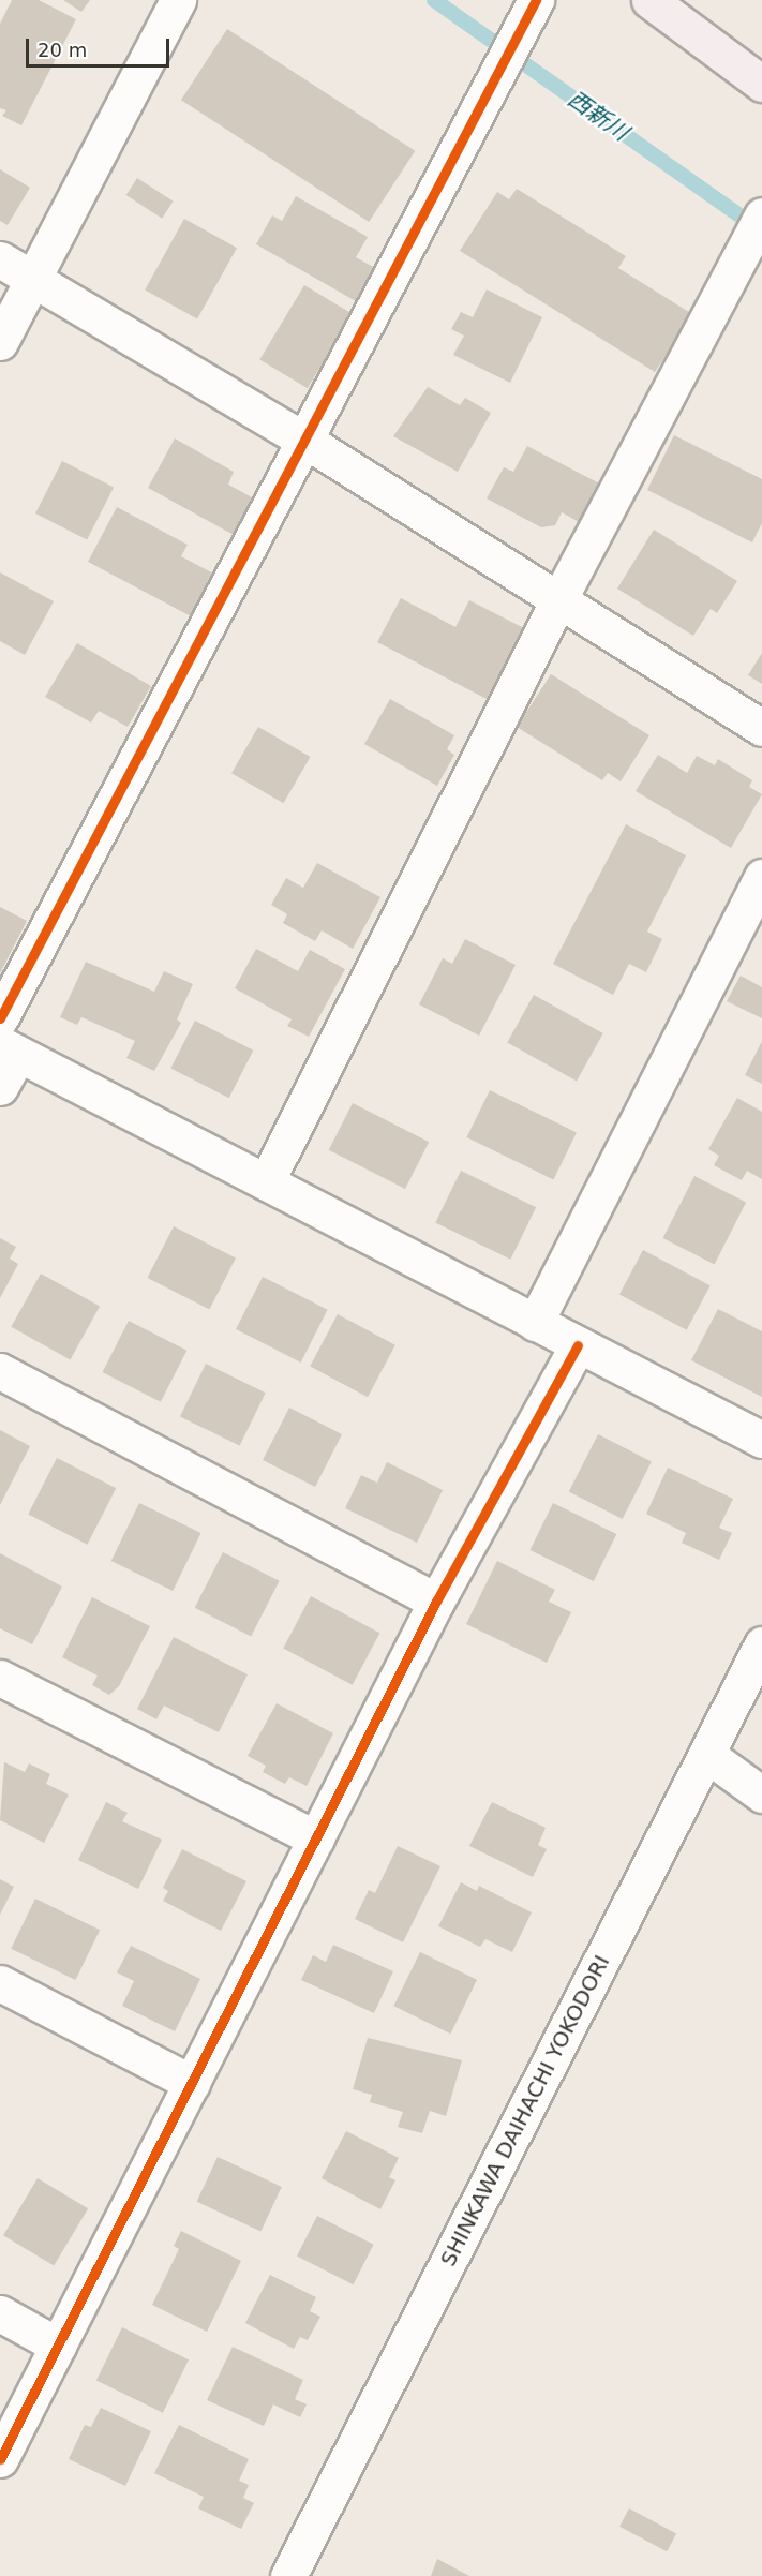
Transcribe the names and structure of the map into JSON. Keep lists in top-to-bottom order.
{
  "streets": {
    "street": ["SHINKAWA DAIHACHI YOKODORI"]
  },
  "water": ["西新川"],
  "scale_bar": "20 m"
}
